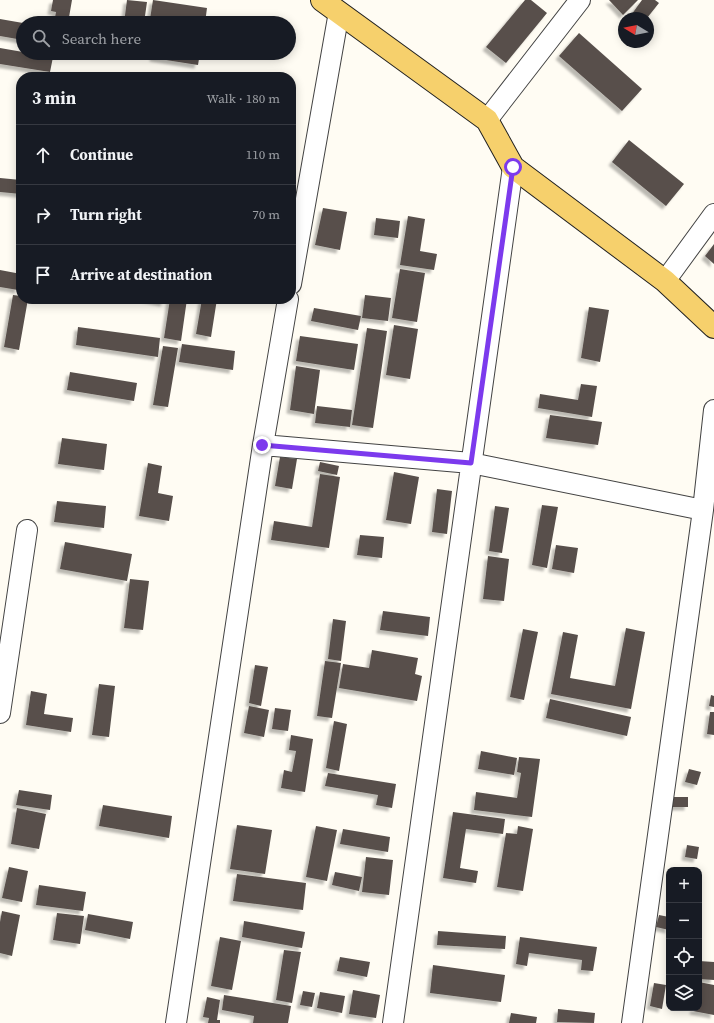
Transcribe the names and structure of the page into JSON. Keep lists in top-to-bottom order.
{
  "north": "left",
  "page": {
    "search": "Search here",
    "heading": ["3 min", "Walk · 180 m"],
    "list": [
      ["Continue", "110 m"],
      ["Turn right", "70 m"],
      "Arrive at destination"
    ],
    "map_buttons": ["+", "−"]
  }
}
